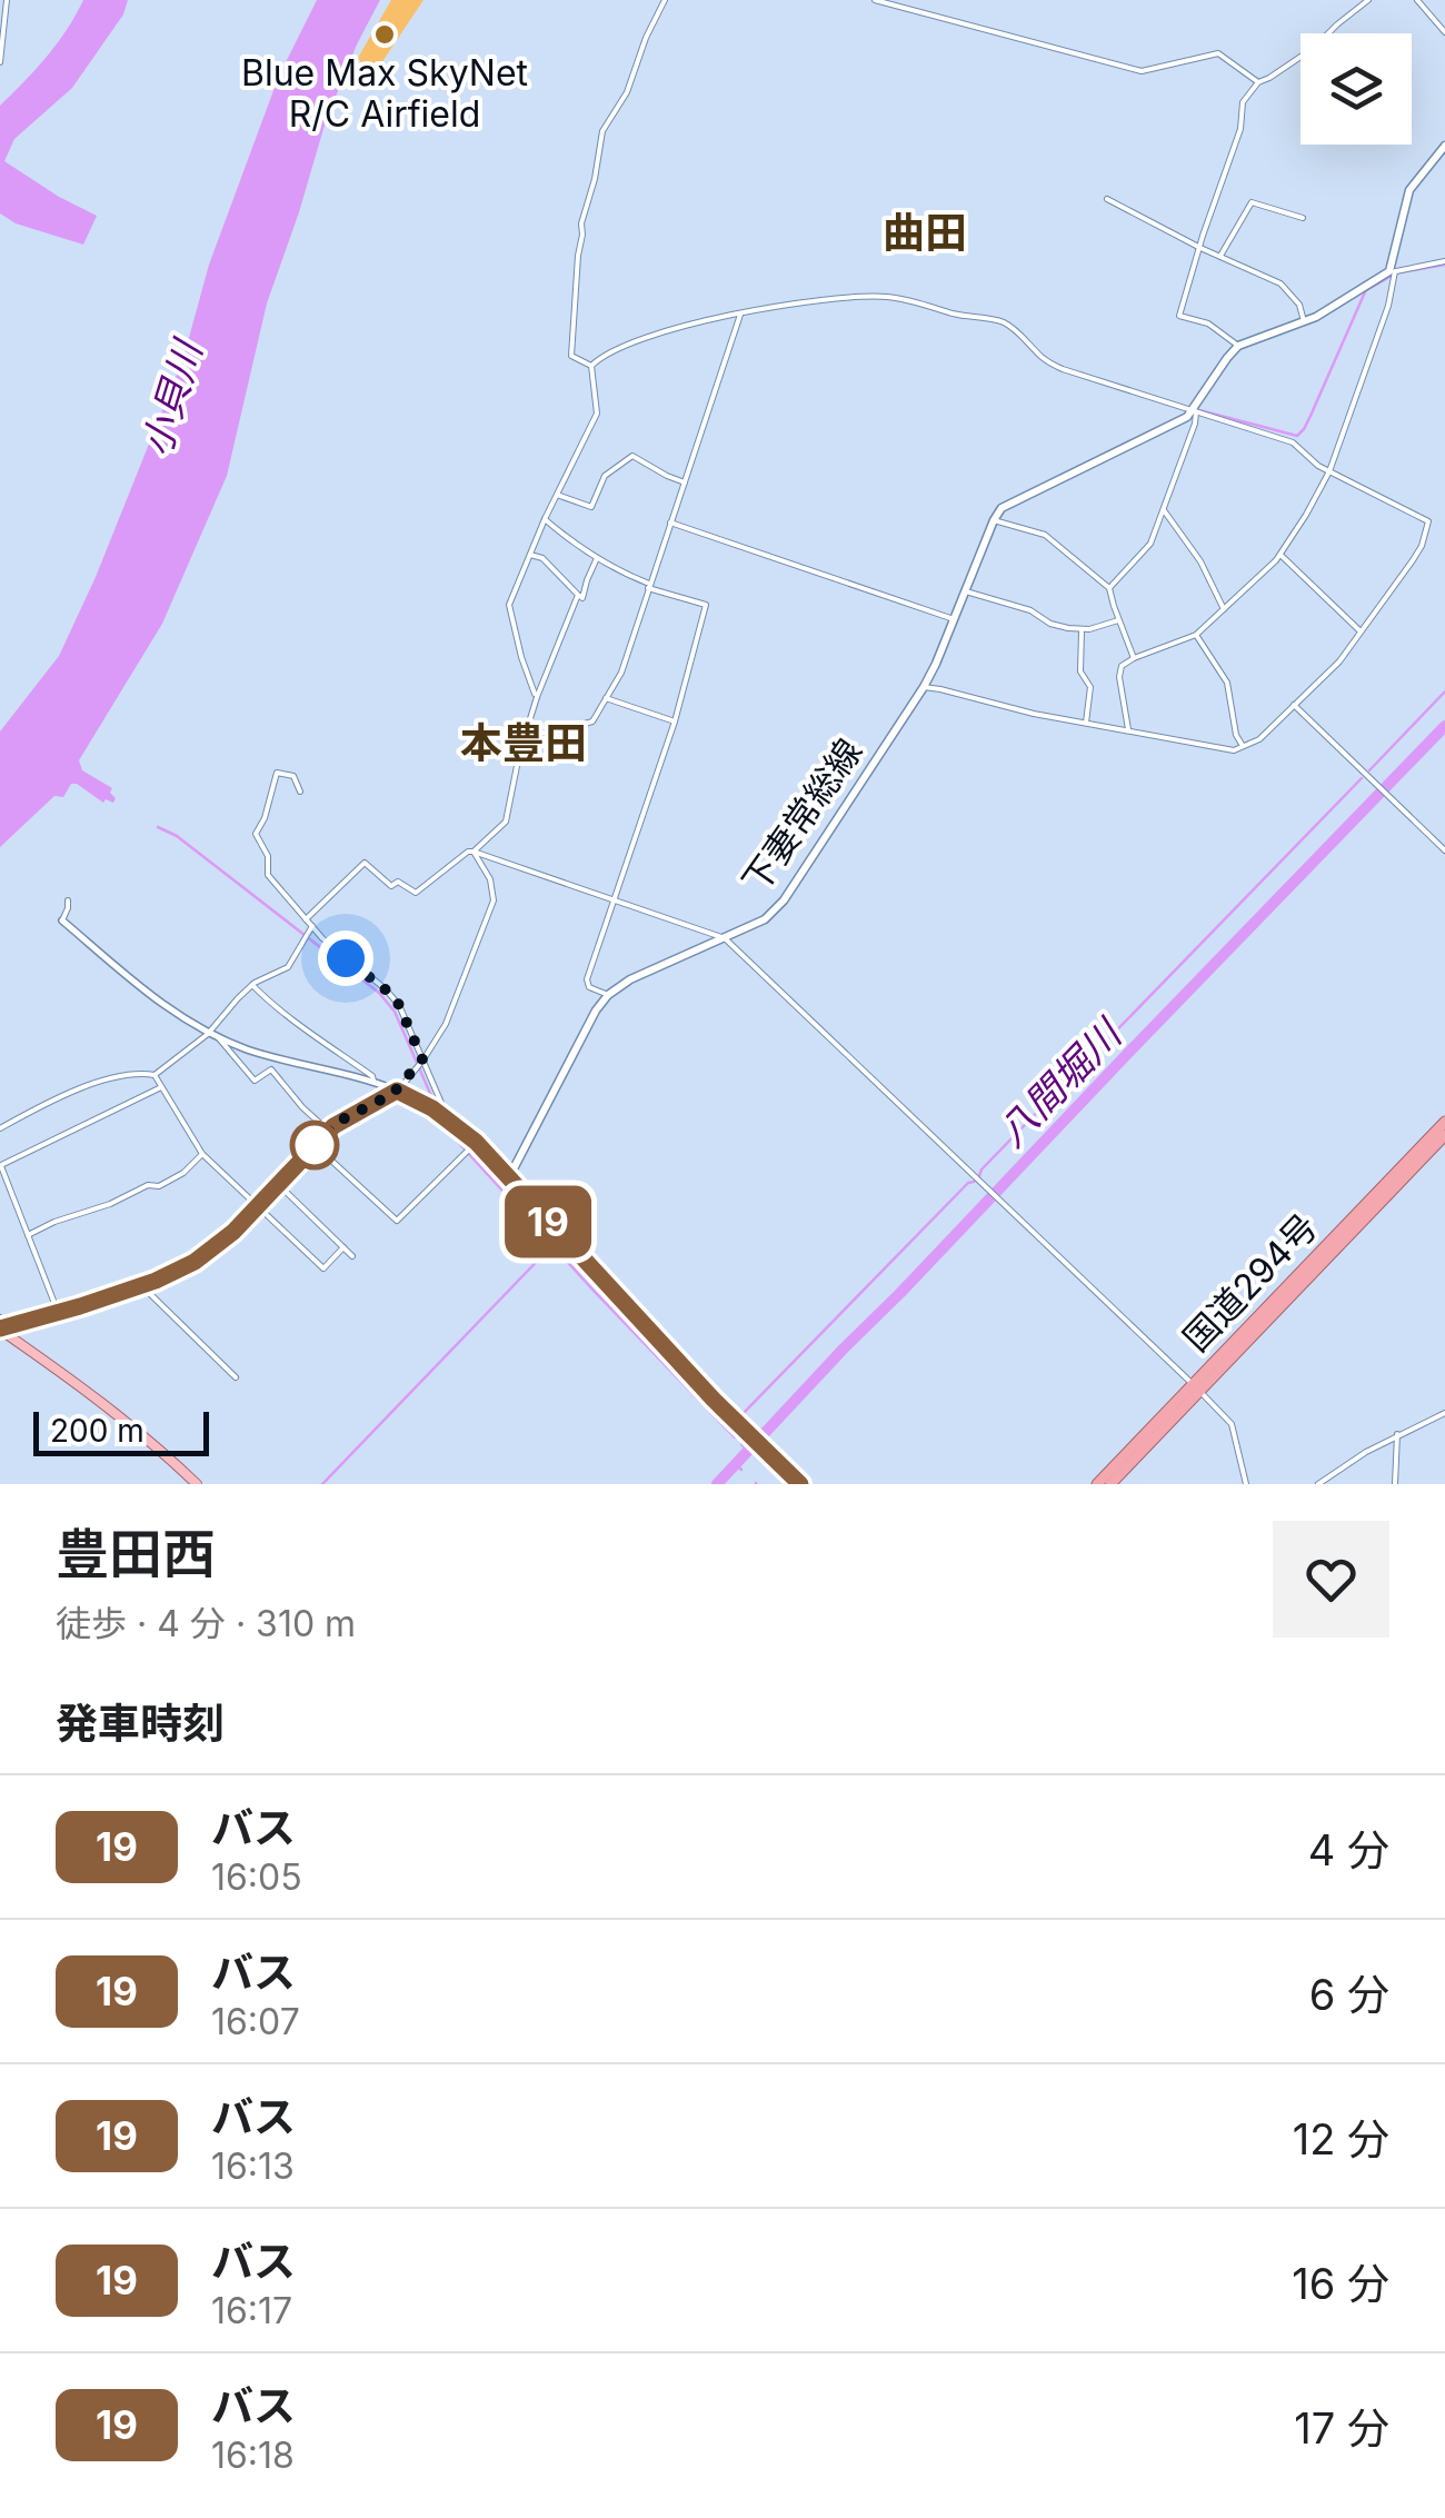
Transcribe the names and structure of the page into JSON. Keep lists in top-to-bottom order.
{
  "streets": {
    "highway": ["国道294号"],
    "main road": ["下妻常総線"]
  },
  "districts": ["曲田", "本豊田"],
  "water": ["小貝川", "八間堀川"],
  "places": ["Blue Max SkyNet R/C Airfield"],
  "lines": ["bus line 19"],
  "scale_bar": "200 m",
  "page": {
    "on_map": "19",
    "scale": "200 m",
    "heading": [
      ["豊田西", "徒歩 · 4 分 · 310 m"],
      "発車時刻"
    ],
    "list": [
      {
        "mark": "19",
        "name": "バス",
        "note": "16:05",
        "value": "4 分"
      },
      {
        "mark": "19",
        "name": "バス",
        "note": "16:07",
        "value": "6 分"
      },
      {
        "mark": "19",
        "name": "バス",
        "note": "16:13",
        "value": "12 分"
      },
      {
        "mark": "19",
        "name": "バス",
        "note": "16:17",
        "value": "16 分"
      },
      {
        "mark": "19",
        "name": "バス",
        "note": "16:18",
        "value": "17 分"
      }
    ]
  }
}
